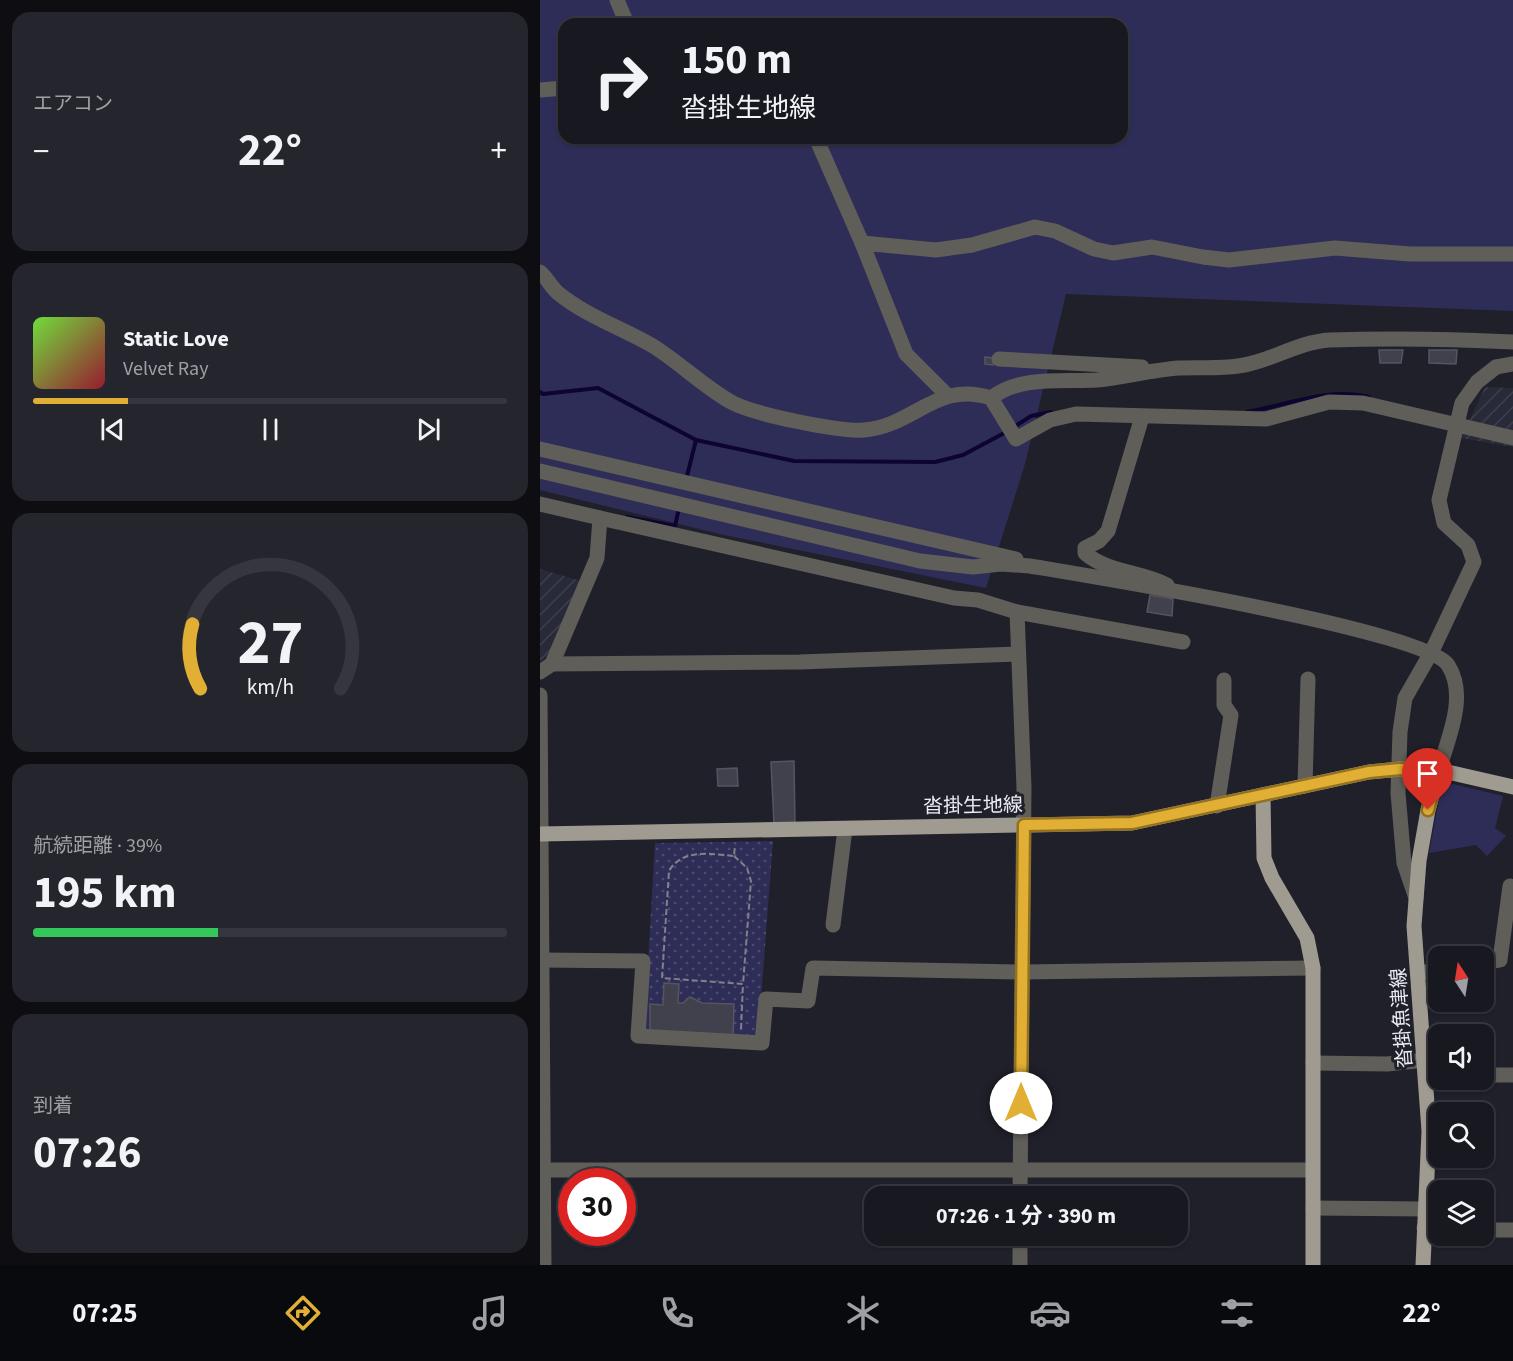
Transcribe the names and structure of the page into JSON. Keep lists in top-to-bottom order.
{
  "streets": {
    "main road": ["沓掛生地線", "沓掛魚津線"]
  },
  "north": "top",
  "page": {
    "tile": [
      "エアコン",
      ["航続距離 · 39%", "195 km"],
      ["到着", "07:26"]
    ],
    "turn": ["150 m", "沓掛生地線"],
    "heat": ["−", "22°", "+"],
    "song": ["Static Love", "Velvet Ray"],
    "limit": "30",
    "trip": "07:26 · 1 分 · 390 m",
    "tabs": ["07:25", "22°"],
    "gauge": ["27", "km/h"]
  }
}
